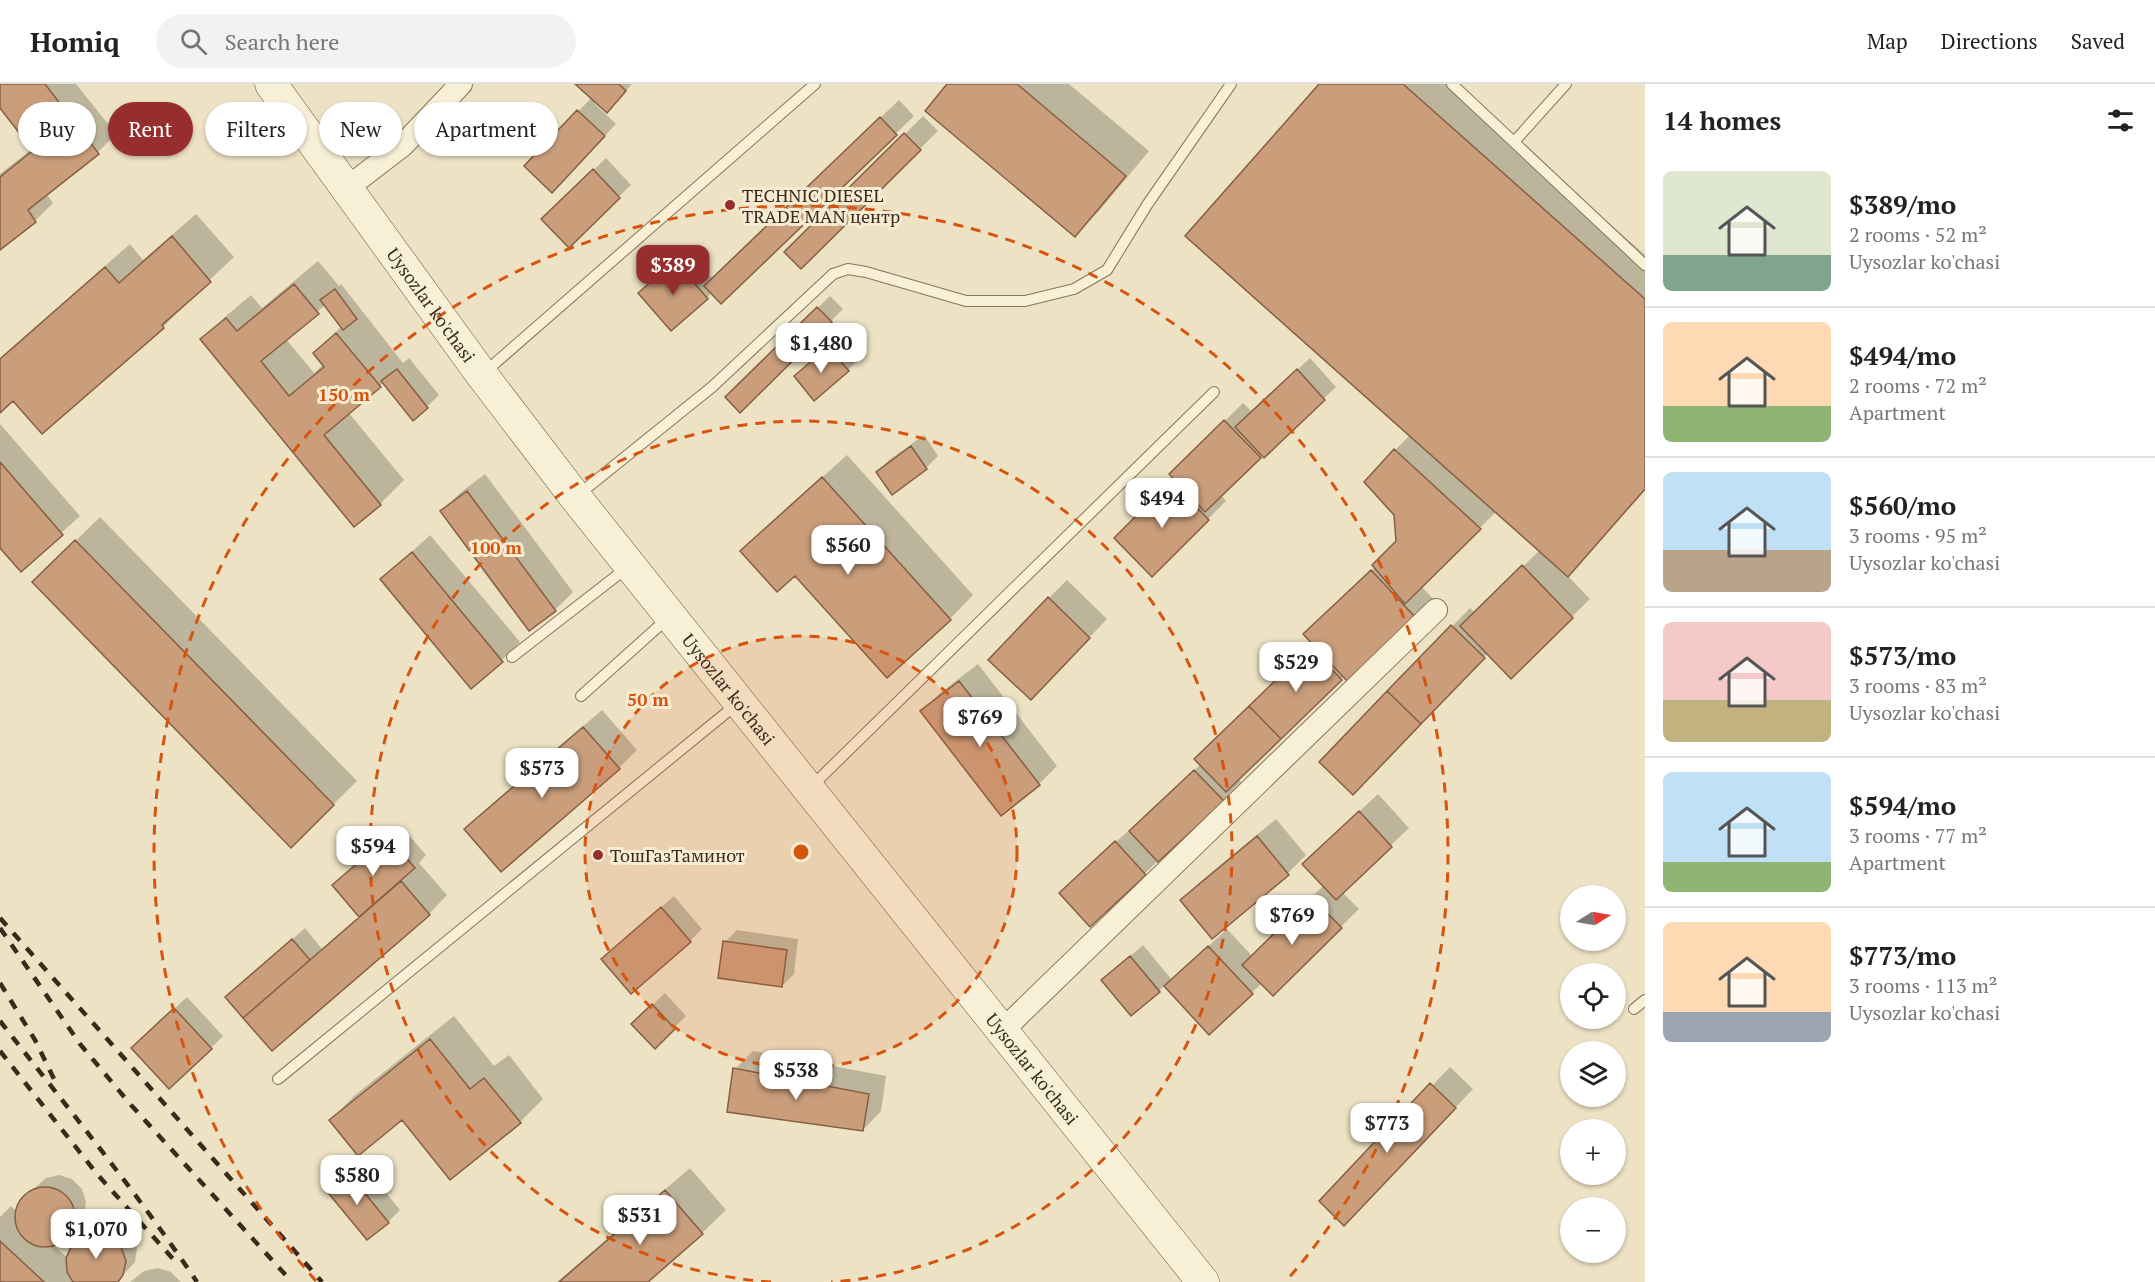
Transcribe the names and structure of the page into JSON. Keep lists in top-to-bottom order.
{
  "streets": {
    "main road": ["Uysozlar ko'chasi"]
  },
  "places": ["TECHNIC DIESEL TRADE MAN центр", "ТошГазТаминот"],
  "north": "right",
  "page": {
    "header": "Homiq",
    "search": "Search here",
    "nav": ["Map", "Directions", "Saved"],
    "heading": "14 homes",
    "chip": [
      "Buy",
      "Rent",
      "Filters",
      "New",
      "Apartment"
    ],
    "list": [
      {
        "name": "$389/mo",
        "note": "2 rooms · 52 m² · Uysozlar ko'chasi"
      },
      {
        "name": "$494/mo",
        "note": "2 rooms · 72 m² · Apartment"
      },
      {
        "name": "$560/mo",
        "note": "3 rooms · 95 m² · Uysozlar ko'chasi"
      },
      {
        "name": "$573/mo",
        "note": "3 rooms · 83 m² · Uysozlar ko'chasi"
      },
      {
        "name": "$594/mo",
        "note": "3 rooms · 77 m² · Apartment"
      },
      {
        "name": "$773/mo",
        "note": "3 rooms · 113 m² · Uysozlar ko'chasi"
      }
    ],
    "price": [
      "$389",
      "$1,480",
      "$494",
      "$560",
      "$529",
      "$769",
      "$573",
      "$594",
      "$769",
      "$538",
      "$773",
      "$580",
      "$531",
      "$1,070"
    ],
    "map_buttons": ["+", "−"]
  },
  "rings": ["150 m", "100 m", "50 m"]
}
